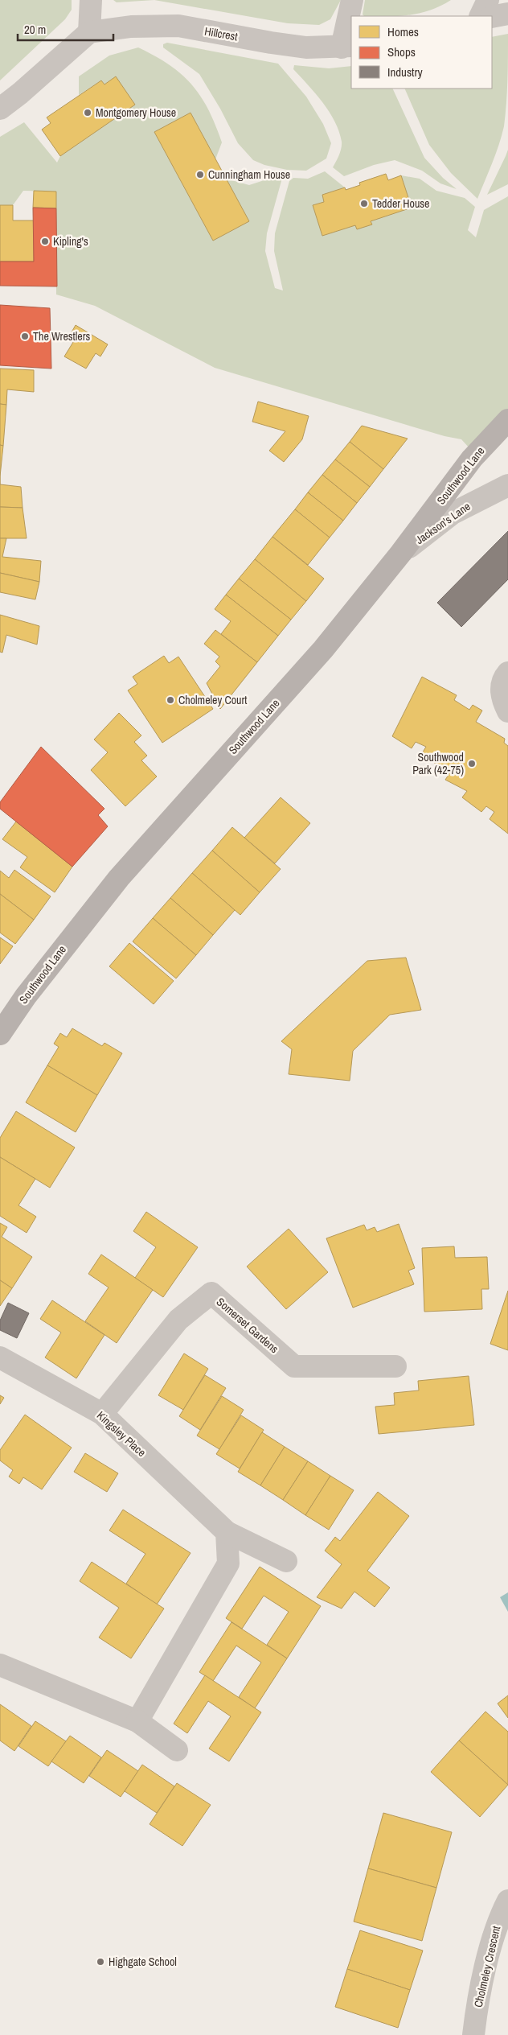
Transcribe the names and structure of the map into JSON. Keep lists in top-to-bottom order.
{
  "streets": {
    "main road": ["Southwood Lane"],
    "street": [
      "Hillcrest",
      "Jackson's Lane",
      "Somerset Gardens",
      "Kingsley Place",
      "Cholmeley Crescent"
    ]
  },
  "crossings": [
    ["Southwood Lane", "Jackson's Lane"],
    ["Somerset Gardens", "Kingsley Place"]
  ],
  "places": [
    "Montgomery House",
    "Cunningham House",
    "Tedder House",
    "Kipling's",
    "The Wrestlers",
    "Cholmeley Court",
    "Southwood Park (42-75)",
    "Highgate School"
  ],
  "legend": ["Homes", "Shops", "Industry"],
  "scale_bar": "20 m"
}
